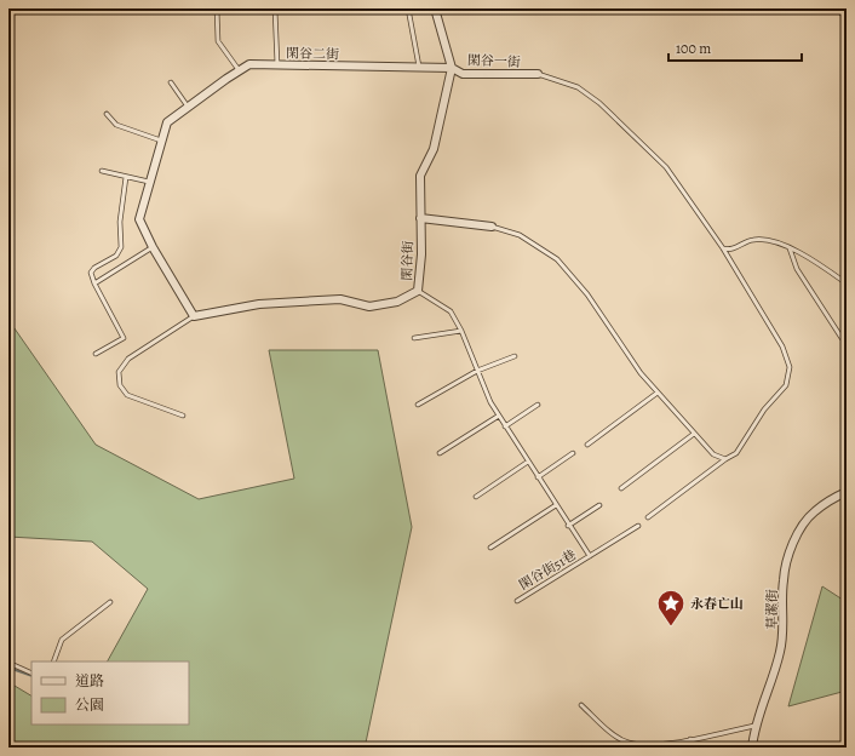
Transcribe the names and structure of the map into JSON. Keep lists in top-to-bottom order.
{
  "streets": {
    "street": [
      "閑谷二街",
      "閑谷一街",
      "閑谷街",
      "草潔街"
    ],
    "lane": ["閑谷街51巷"]
  },
  "crossings": [
    ["閑谷二街", "閑谷一街"],
    ["閑谷二街", "閑谷街"],
    ["閑谷一街", "閑谷街"],
    ["閑谷街", "閑谷街51巷"]
  ],
  "places": {
    "place": ["永春亡山"]
  },
  "legend": ["道路", "公園"],
  "scale_bar": "100 m"
}
